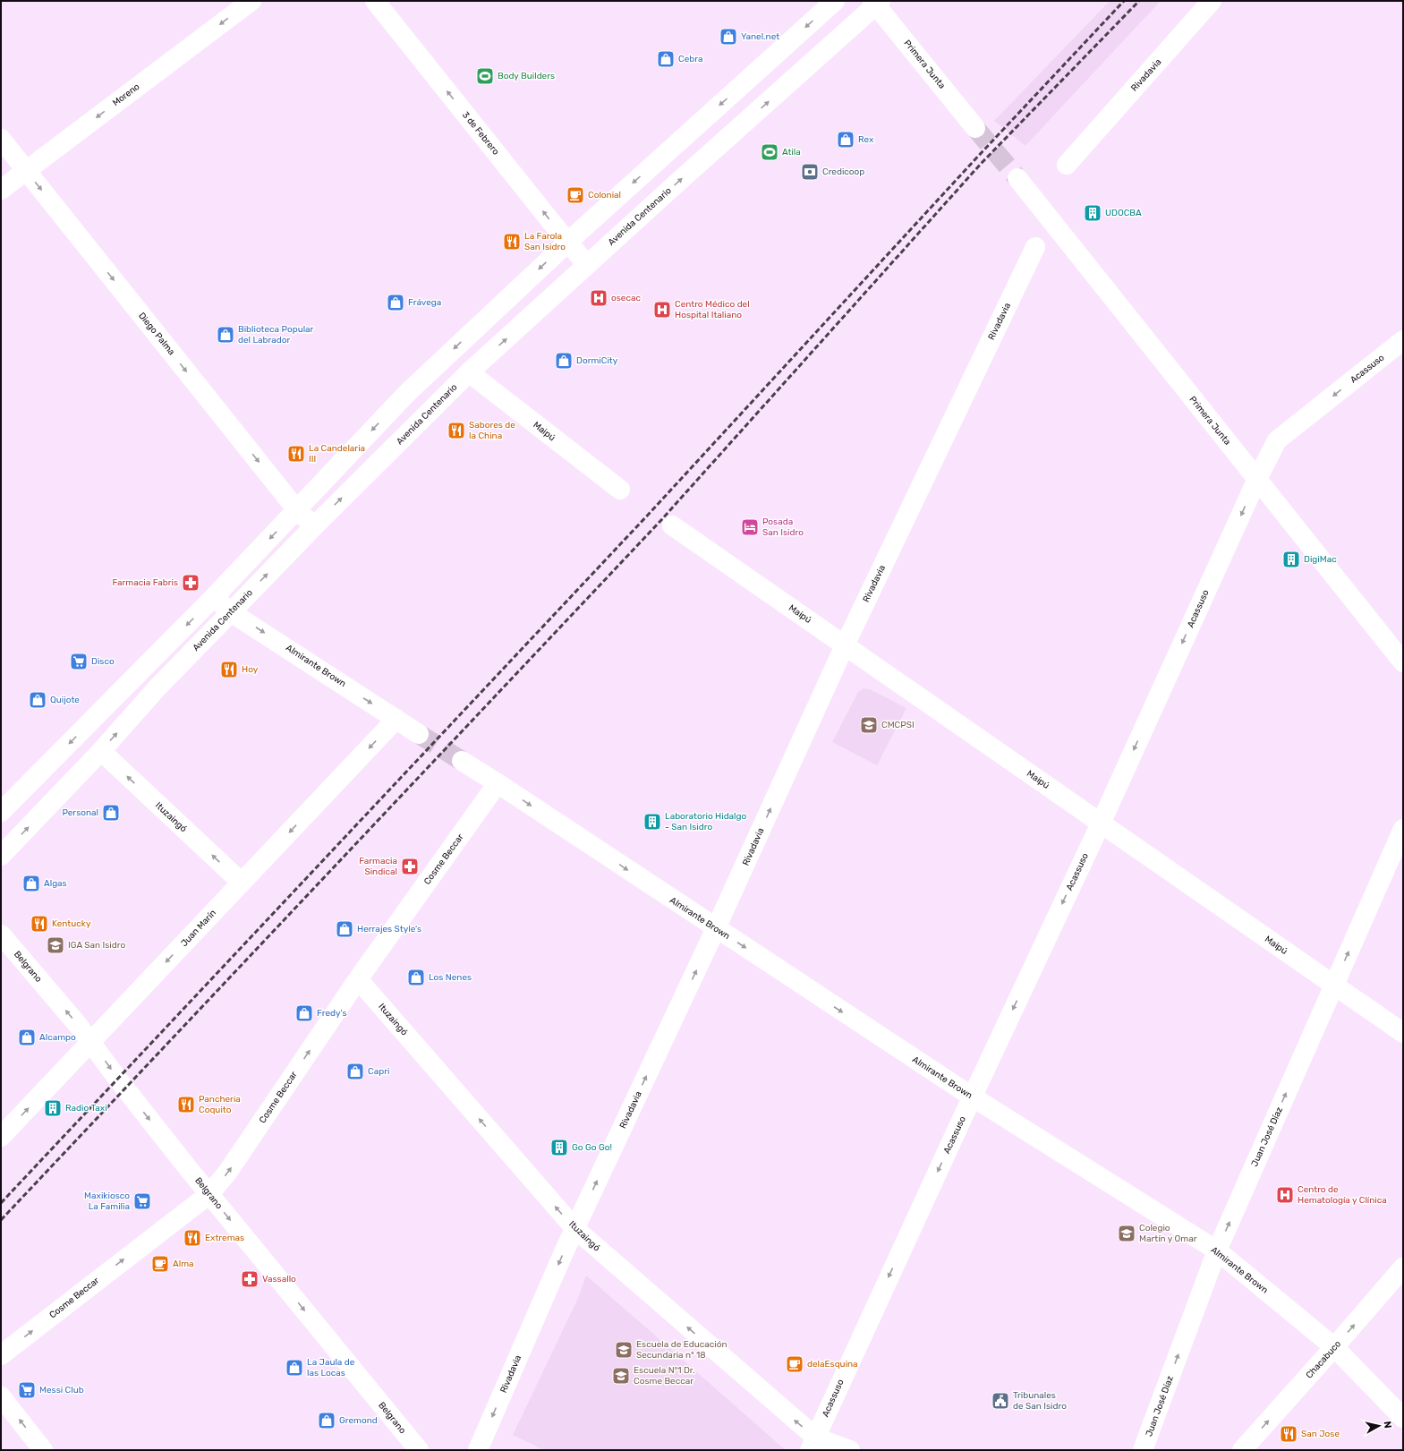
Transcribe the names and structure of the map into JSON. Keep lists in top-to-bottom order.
{
  "streets": {
    "street": [
      "Primera Junta",
      "Rivadavia",
      "Moreno",
      "3 de Febrero",
      "Avenida Centenario",
      "Diego Palma",
      "Acassuso",
      "Maipú",
      "Almirante Brown",
      "Ituzaingó",
      "Cosme Beccar",
      "Juan Marín",
      "Belgrano",
      "Juan José Díaz",
      "Chacabuco"
    ]
  },
  "crossings": [
    ["Primera Junta", "Avenida Centenario"],
    ["Primera Junta", "Acassuso"],
    ["Rivadavia", "Maipú"],
    ["Rivadavia", "Almirante Brown"],
    ["Rivadavia", "Ituzaingó"],
    ["Moreno", "Diego Palma"],
    ["3 de Febrero", "Avenida Centenario"],
    ["Avenida Centenario", "Diego Palma"],
    ["Avenida Centenario", "Maipú"],
    ["Avenida Centenario", "Almirante Brown"],
    ["Avenida Centenario", "Ituzaingó"],
    ["Acassuso", "Maipú"],
    ["Acassuso", "Almirante Brown"],
    ["Acassuso", "Ituzaingó"],
    ["Maipú", "Juan José Díaz"],
    ["Almirante Brown", "Cosme Beccar"],
    ["Almirante Brown", "Juan Marín"],
    ["Almirante Brown", "Juan José Díaz"],
    ["Almirante Brown", "Chacabuco"],
    ["Ituzaingó", "Cosme Beccar"],
    ["Ituzaingó", "Juan Marín"],
    ["Cosme Beccar", "Belgrano"],
    ["Juan Marín", "Belgrano"]
  ],
  "one_way": [
    "Moreno",
    "3 de Febrero",
    "Diego Palma",
    "Acassuso",
    "Almirante Brown",
    "Ituzaingó",
    "Cosme Beccar",
    "Juan José Díaz",
    "Chacabuco"
  ],
  "places": {
    "shop": [
      "Yanel.net",
      "Cebra",
      "Rex",
      "Frávega",
      "Biblioteca Popular del Labrador",
      "DormiCity",
      "Quijote",
      "Personal",
      "Algas",
      "Herrajes Style's",
      "Los Nenes",
      "Fredy's",
      "Alcampo",
      "Capri",
      "La Jaula de las Locas",
      "Gremond"
    ],
    "sports": ["Body Builders", "Atila"],
    "bank": ["Credicoop"],
    "cafe": ["Colonial", "Alma", "delaEsquina"],
    "building": [
      "UDOCBA",
      "DigiMac",
      "Laboratorio Hidalgo - San Isidro",
      "Radio Taxi",
      "Go Go Go!"
    ],
    "restaurant": [
      "La Farola San Isidro",
      "Sabores de la China",
      "La Candelaria III",
      "Hoy",
      "Kentucky",
      "Pancheria Coquito",
      "Extremas",
      "San Jose"
    ],
    "hospital": ["osecac", "Centro Médico del Hospital Italiano", "Centro de Hematología y Clínica"],
    "hotel": ["Posada San Isidro"],
    "pharmacy": ["Farmacia Fabris", "Farmacia Sindical", "Vassallo"],
    "supermarket": ["Disco", "Maxikiosco La Familia", "Messi Club"],
    "school or university": [
      "CMCPSI",
      "IGA San Isidro",
      "Colegio Martín y Omar",
      "Escuela de Educación Secundaria nº 18",
      "Escuela Nº1 Dr. Cosme Beccar"
    ],
    "public building": ["Tribunales de San Isidro"]
  },
  "north": "right"
}
